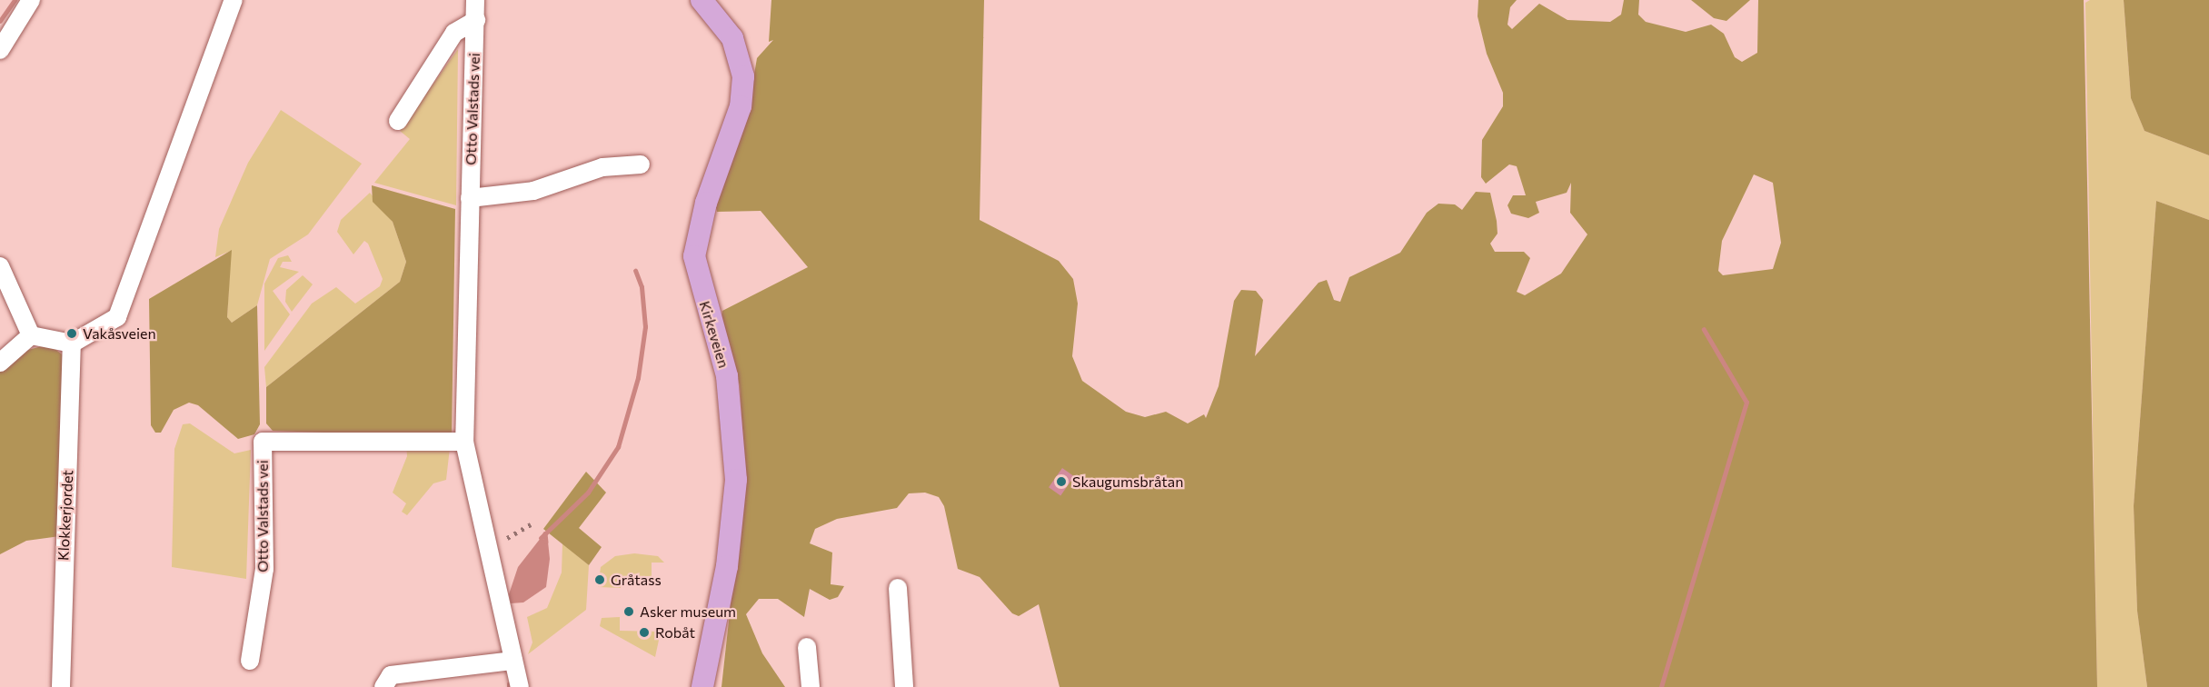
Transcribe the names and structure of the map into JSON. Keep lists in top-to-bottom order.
{
  "streets": {
    "main road": ["Kirkeveien"],
    "street": ["Otto Valstads vei", "Klokkerjordet"]
  },
  "places": [
    "Vakåsveien",
    "Skaugumsbråtan",
    "Gråtass",
    "Asker museum",
    "Robåt"
  ]
}
